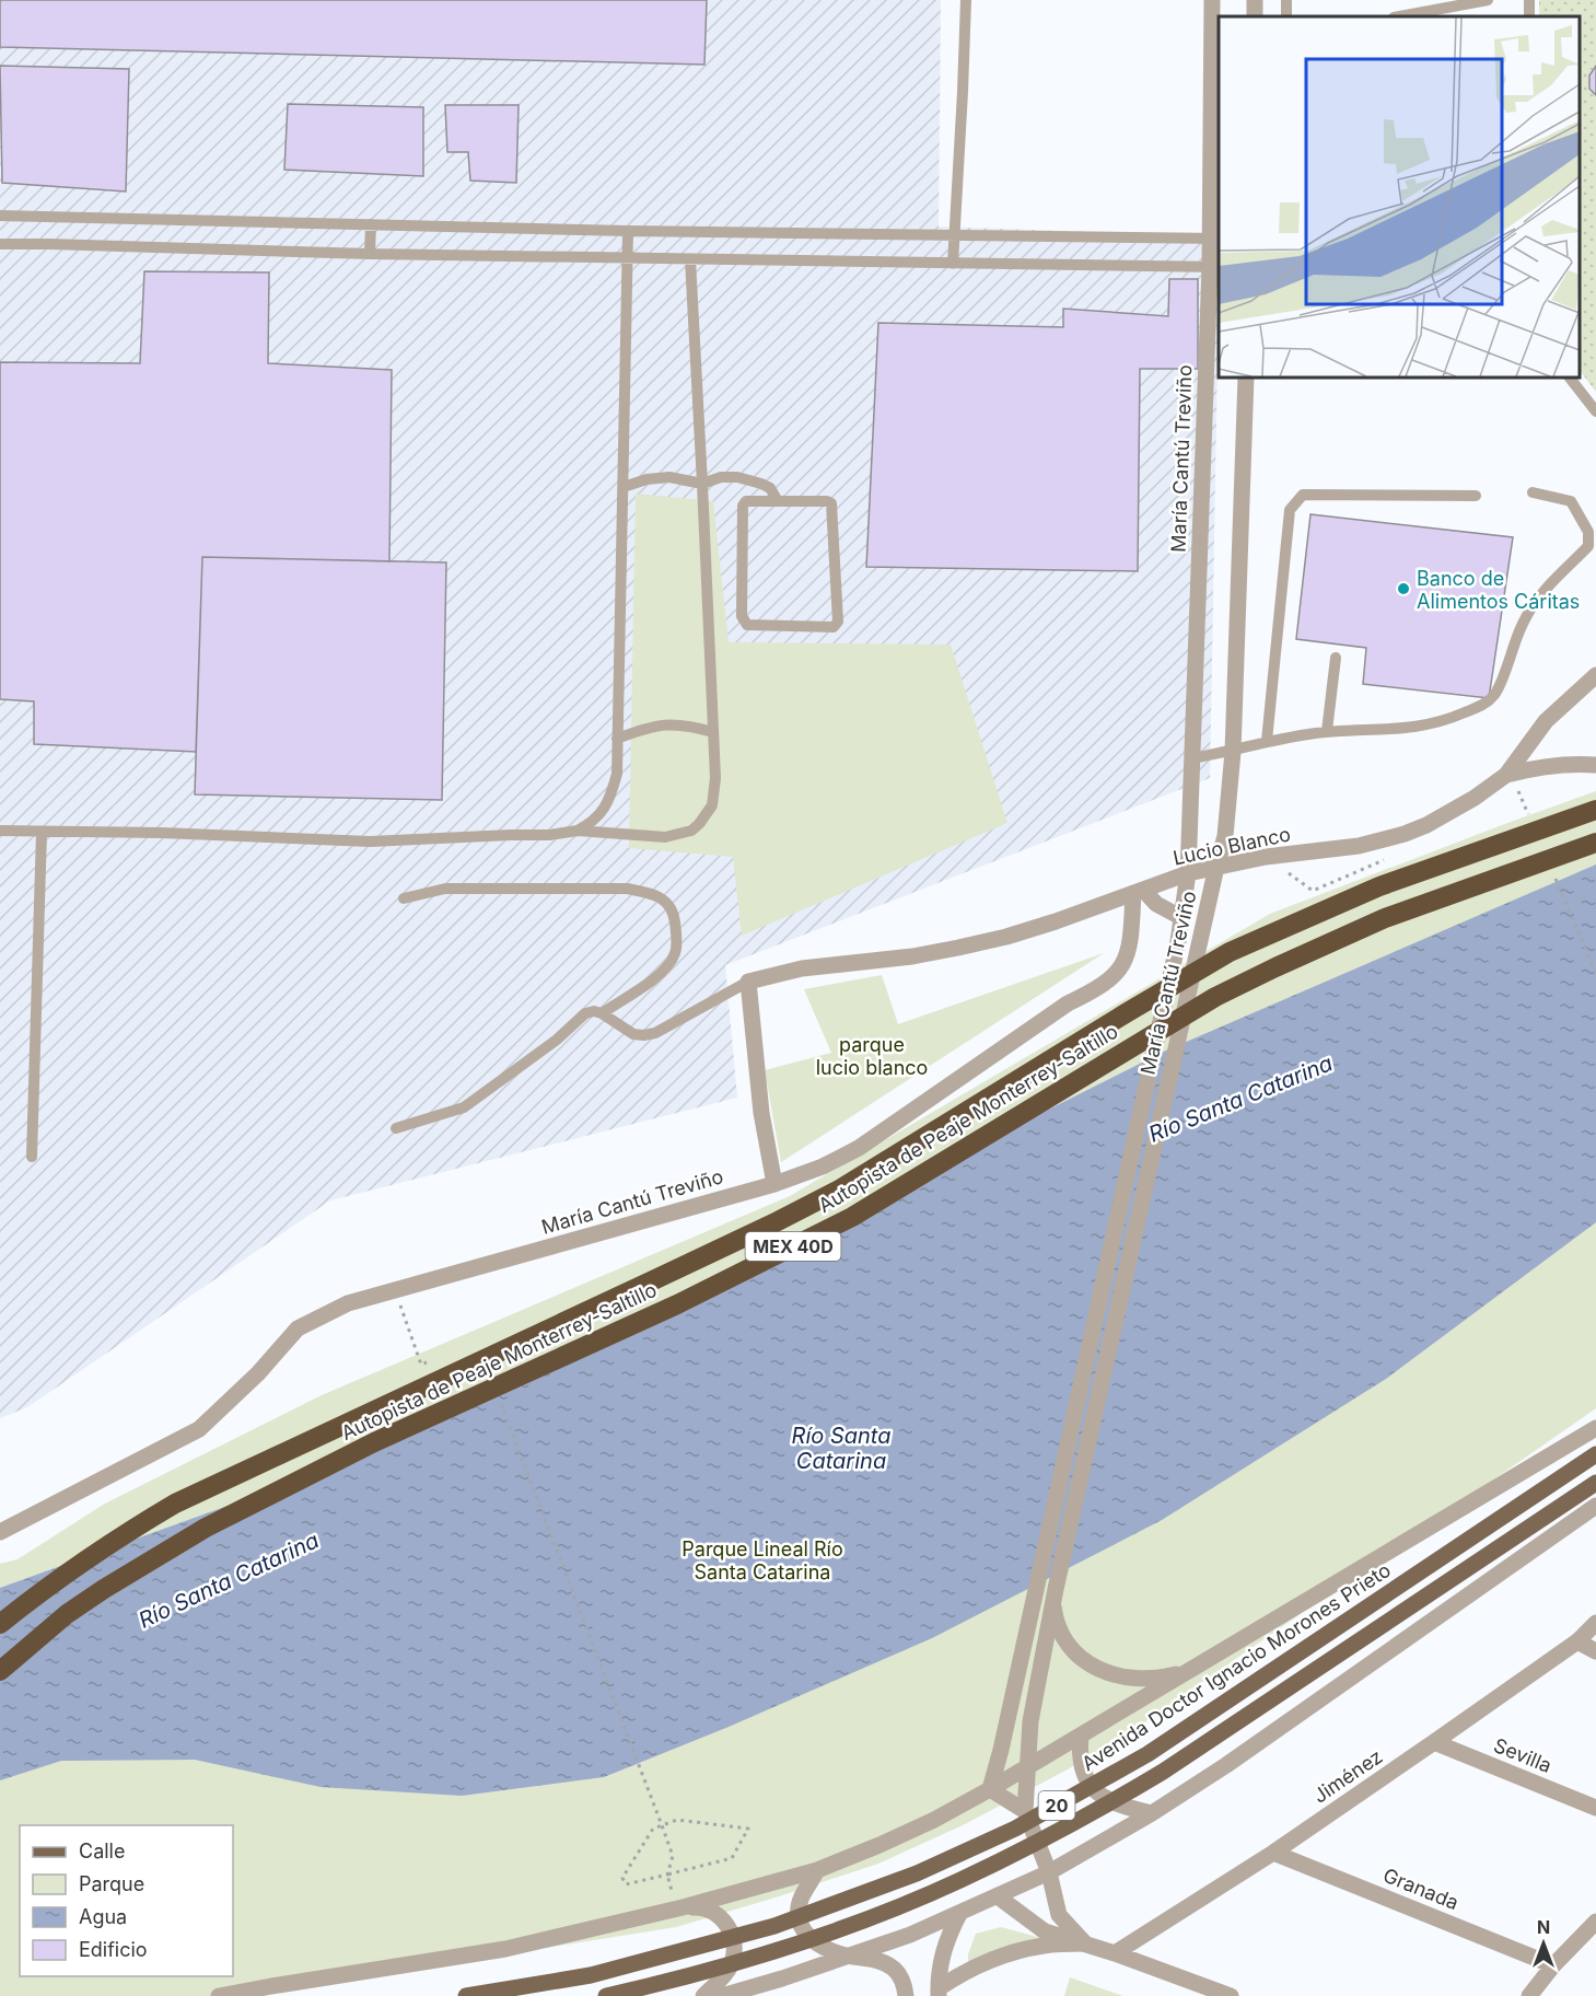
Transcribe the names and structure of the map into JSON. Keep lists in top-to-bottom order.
{
  "streets": {
    "highway": ["Autopista de Peaje Monterrey-Saltillo", "MEX 40D"],
    "main road": ["Avenida Doctor Ignacio Morones Prieto", "20"],
    "street": [
      "María Cantú Treviño",
      "Lucio Blanco",
      "Sevilla",
      "Jiménez",
      "Granada"
    ]
  },
  "crossings": [
    ["María Cantú Treviño", "Lucio Blanco"],
    ["María Cantú Treviño", "20"],
    ["Sevilla", "Jiménez"],
    ["Jiménez", "Granada"]
  ],
  "water": ["Río Santa Catarina"],
  "parks": ["parque lucio blanco", "Parque Lineal Río Santa Catarina"],
  "places": ["Banco de Alimentos Cáritas"],
  "legend": [
    "Calle",
    "Parque",
    "Agua",
    "Edificio"
  ],
  "north": "top"
}
